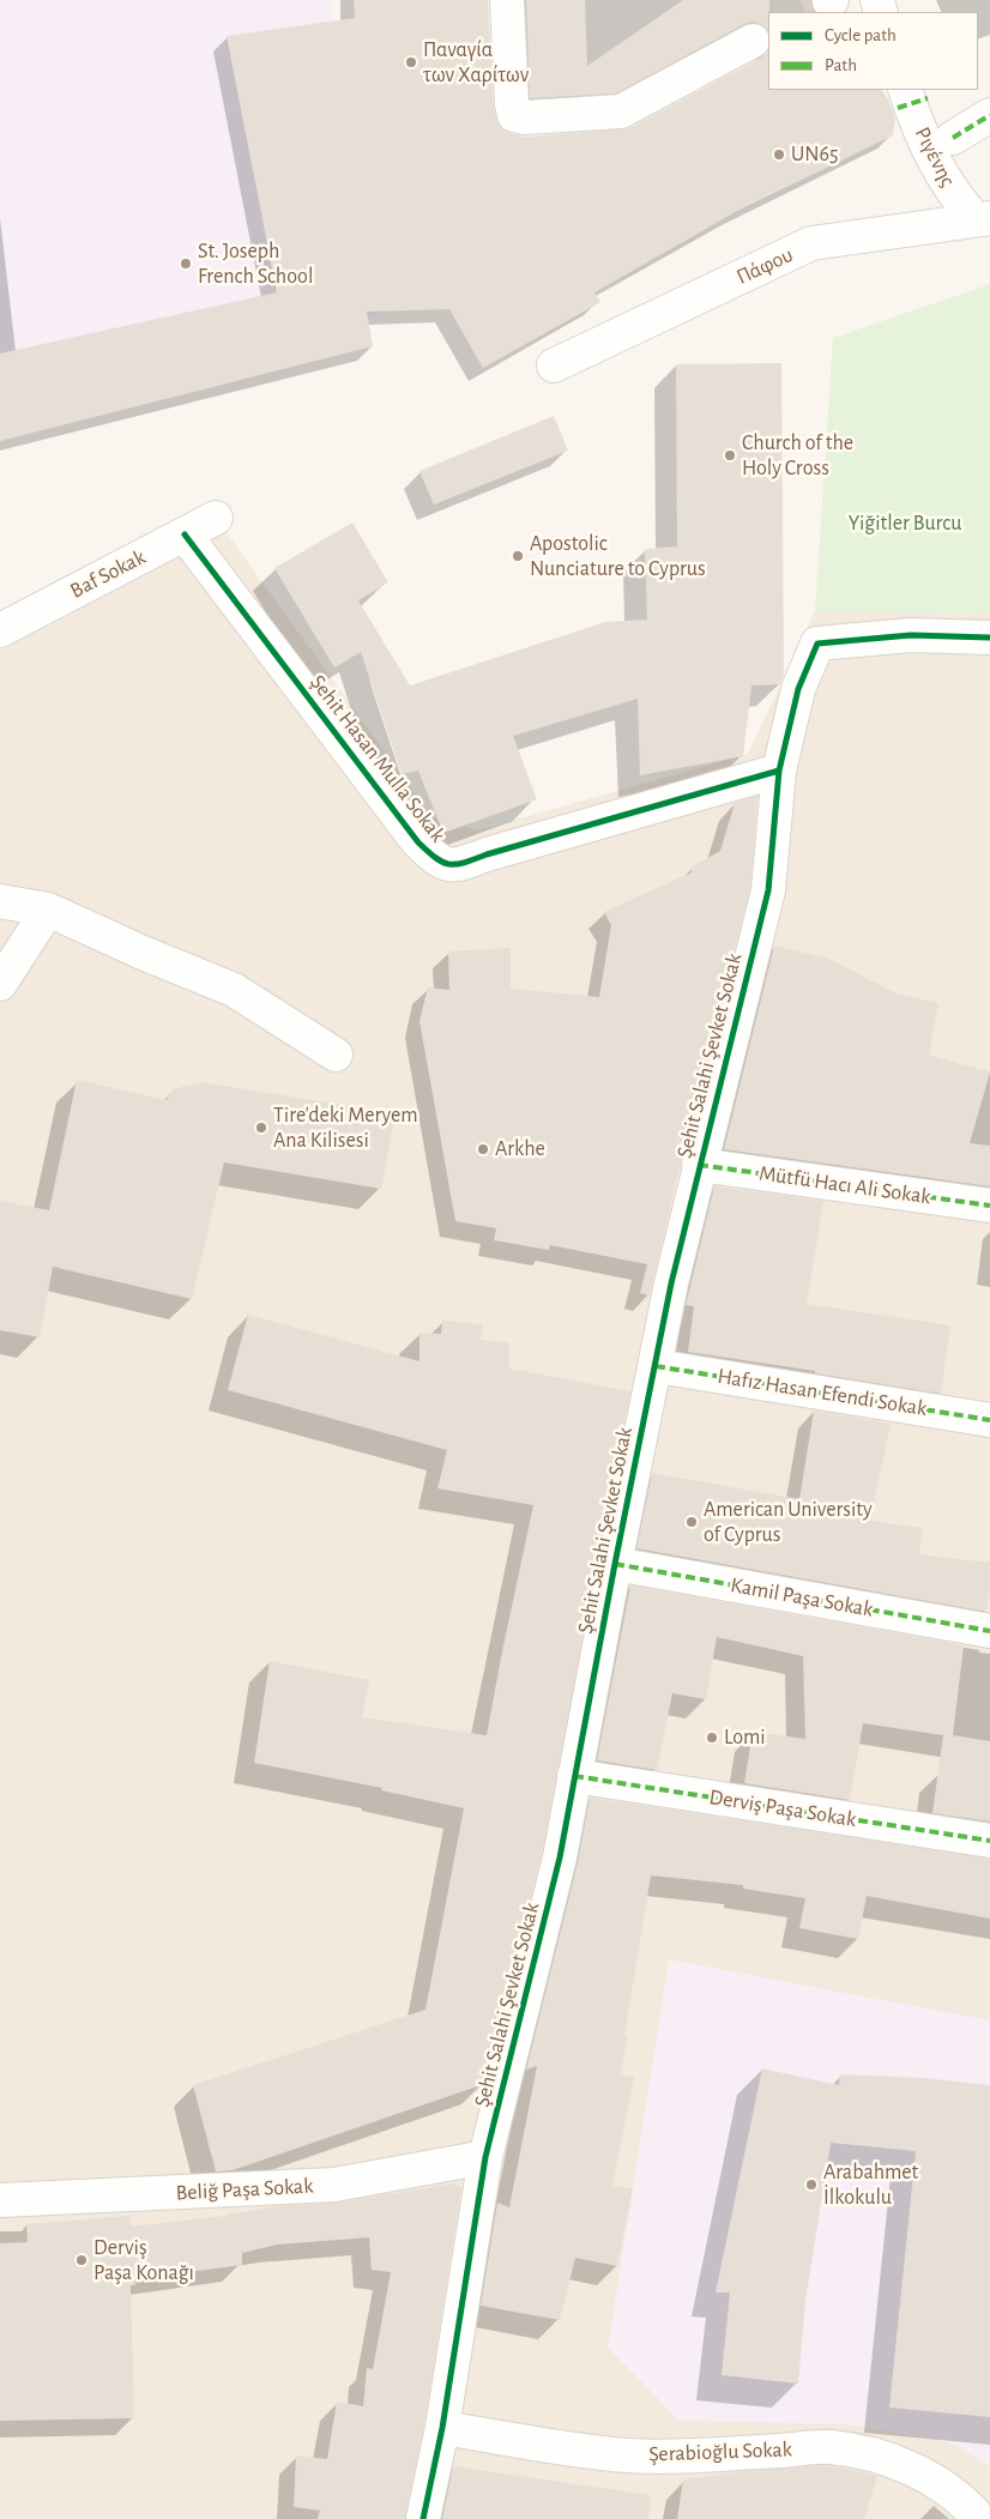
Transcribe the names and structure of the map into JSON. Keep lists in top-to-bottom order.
{
  "streets": {
    "street": [
      "Ριγένης",
      "Πάφου",
      "Baf Sokak",
      "Şehit Hasan Mulla Sokak",
      "Şehit Salahi Şevket Sokak",
      "Mütfü Hacı Ali Sokak",
      "Hafız Hasan Efendi Sokak",
      "Kamil Paşa Sokak",
      "Derviş Paşa Sokak",
      "Beliğ Paşa Sokak",
      "Şerabioğlu Sokak"
    ]
  },
  "crossings": [
    ["Ριγένης", "Πάφου"],
    ["Baf Sokak", "Şehit Hasan Mulla Sokak"],
    ["Şehit Hasan Mulla Sokak", "Şehit Salahi Şevket Sokak"],
    ["Şehit Salahi Şevket Sokak", "Mütfü Hacı Ali Sokak"],
    ["Şehit Salahi Şevket Sokak", "Hafız Hasan Efendi Sokak"],
    ["Şehit Salahi Şevket Sokak", "Kamil Paşa Sokak"],
    ["Şehit Salahi Şevket Sokak", "Derviş Paşa Sokak"],
    ["Şehit Salahi Şevket Sokak", "Beliğ Paşa Sokak"],
    ["Şehit Salahi Şevket Sokak", "Şerabioğlu Sokak"]
  ],
  "parks": ["Yiğitler Burcu"],
  "places": [
    "Παναγία των Χαρίτων",
    "UN65",
    "St. Joseph French School",
    "Church of the Holy Cross",
    "Apostolic Nunciature to Cyprus",
    "Tire'deki Meryem Ana Kilisesi",
    "Arkhe",
    "American University of Cyprus",
    "Lomi",
    "Arabahmet İlkokulu",
    "Derviş Paşa Konağı"
  ],
  "legend": ["Cycle path", "Path"]
}
